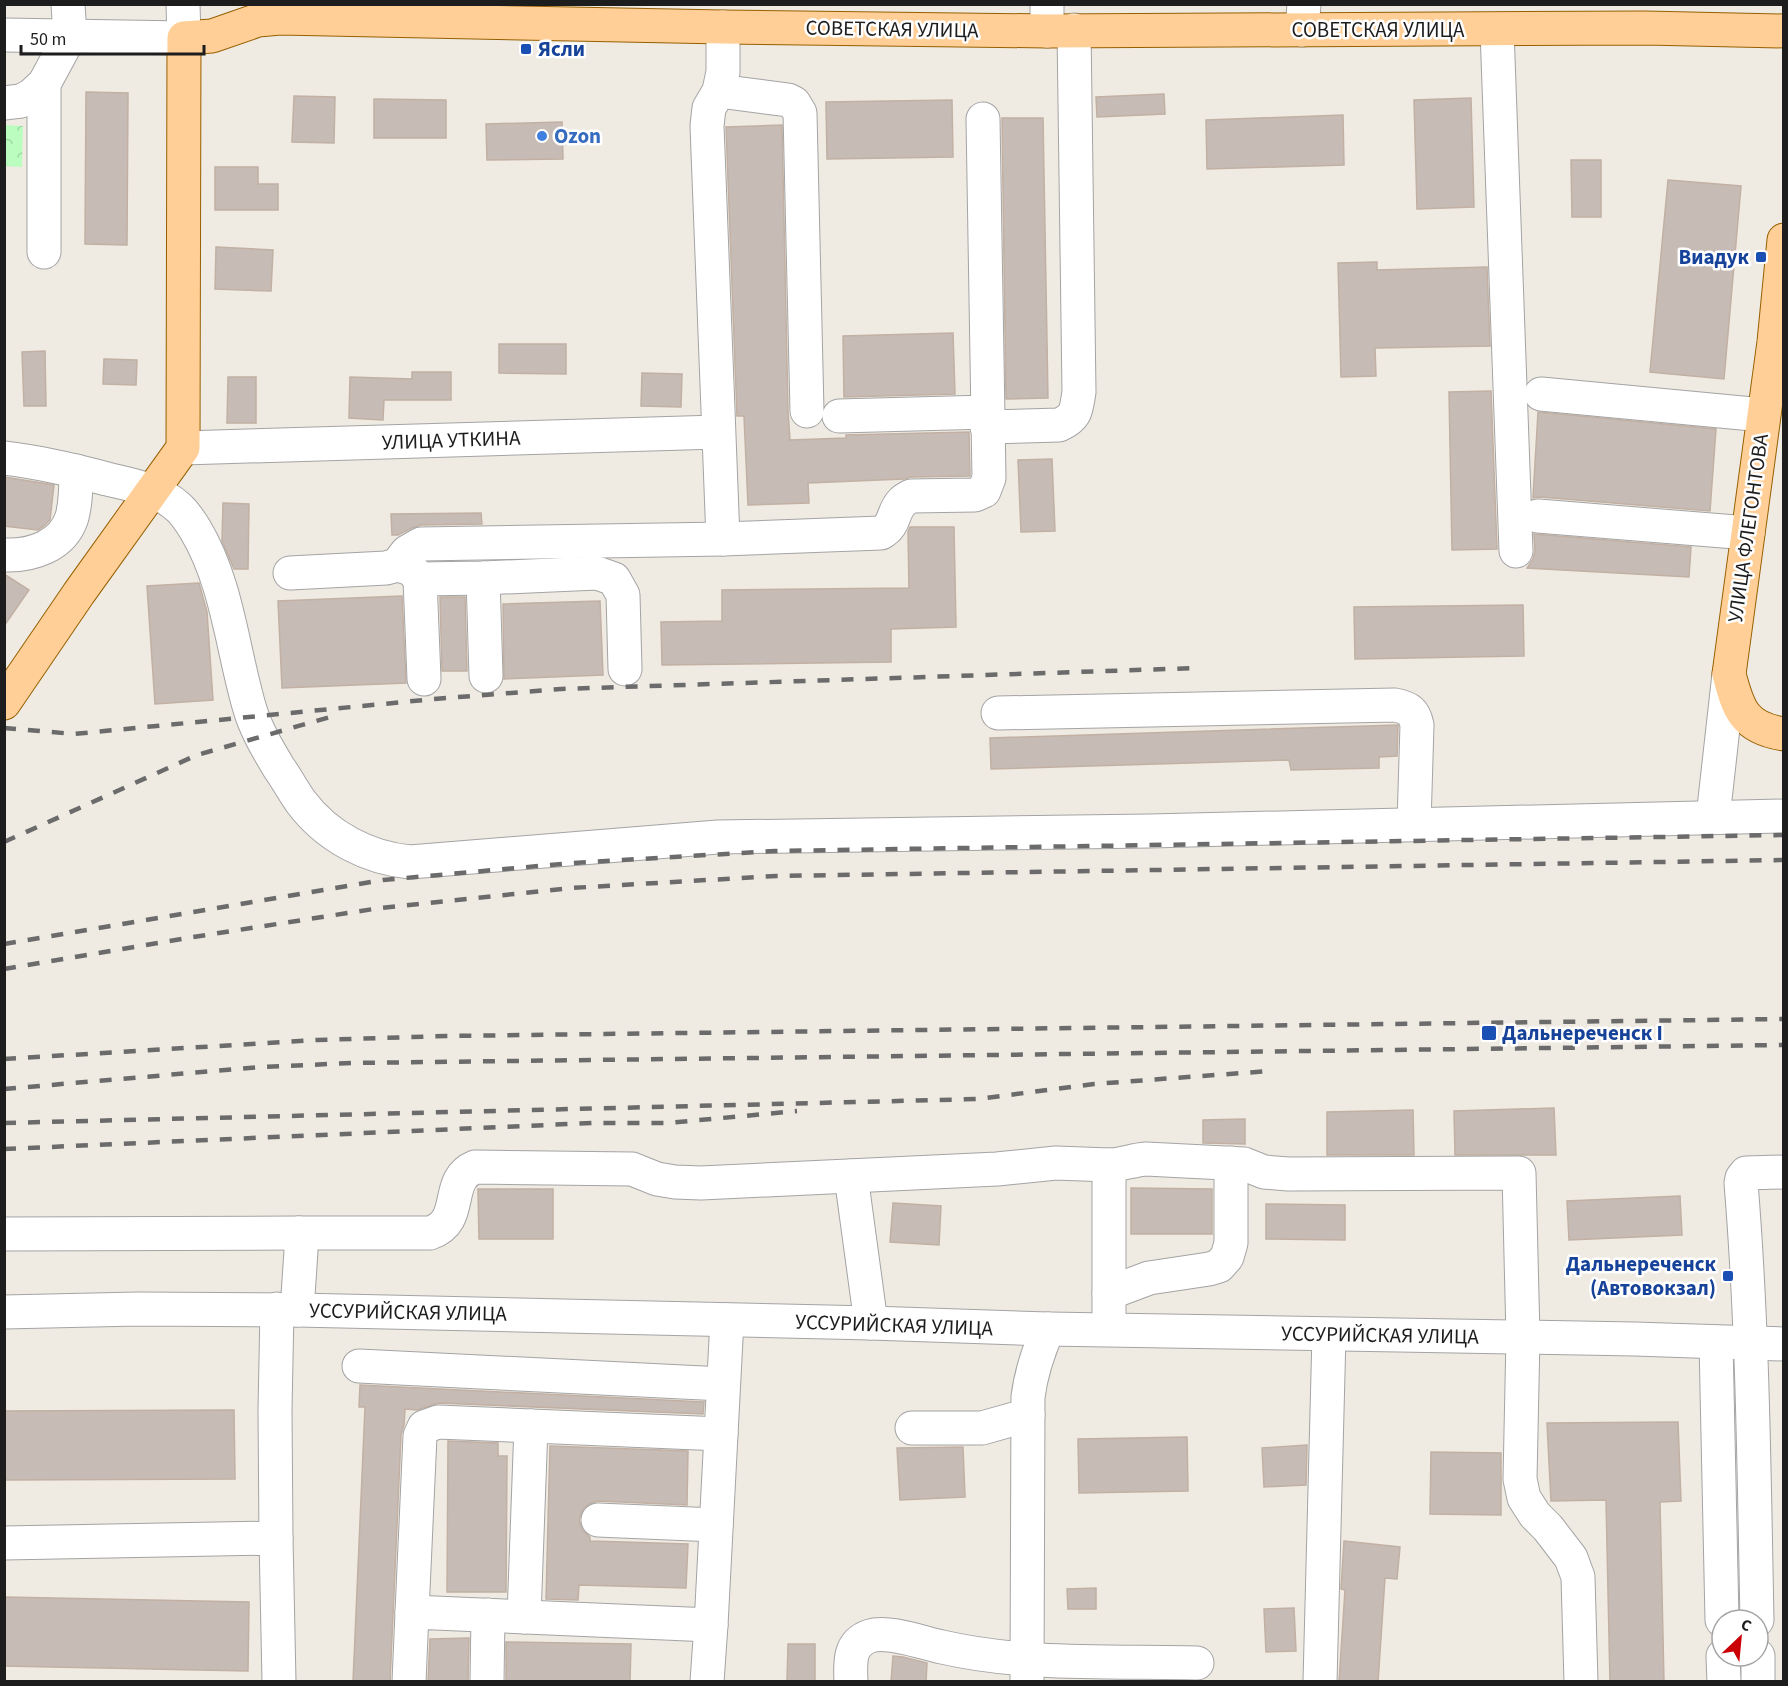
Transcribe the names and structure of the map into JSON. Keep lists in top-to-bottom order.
{
  "streets": {
    "main road": ["СОВЕТСКАЯ УЛИЦА", "УЛИЦА ФЛЕГОНТОВА"],
    "street": ["УЛИЦА УТКИНА", "УССУРИЙСКАЯ УЛИЦА"]
  },
  "places": {
    "transit": [
      "Ясли",
      "Виадук",
      "Дальнереченск I",
      "Дальнереченск (Автовокзал)"
    ],
    "other": ["Ozon"]
  },
  "scale_bar": "50 m",
  "north": "top right"
}
